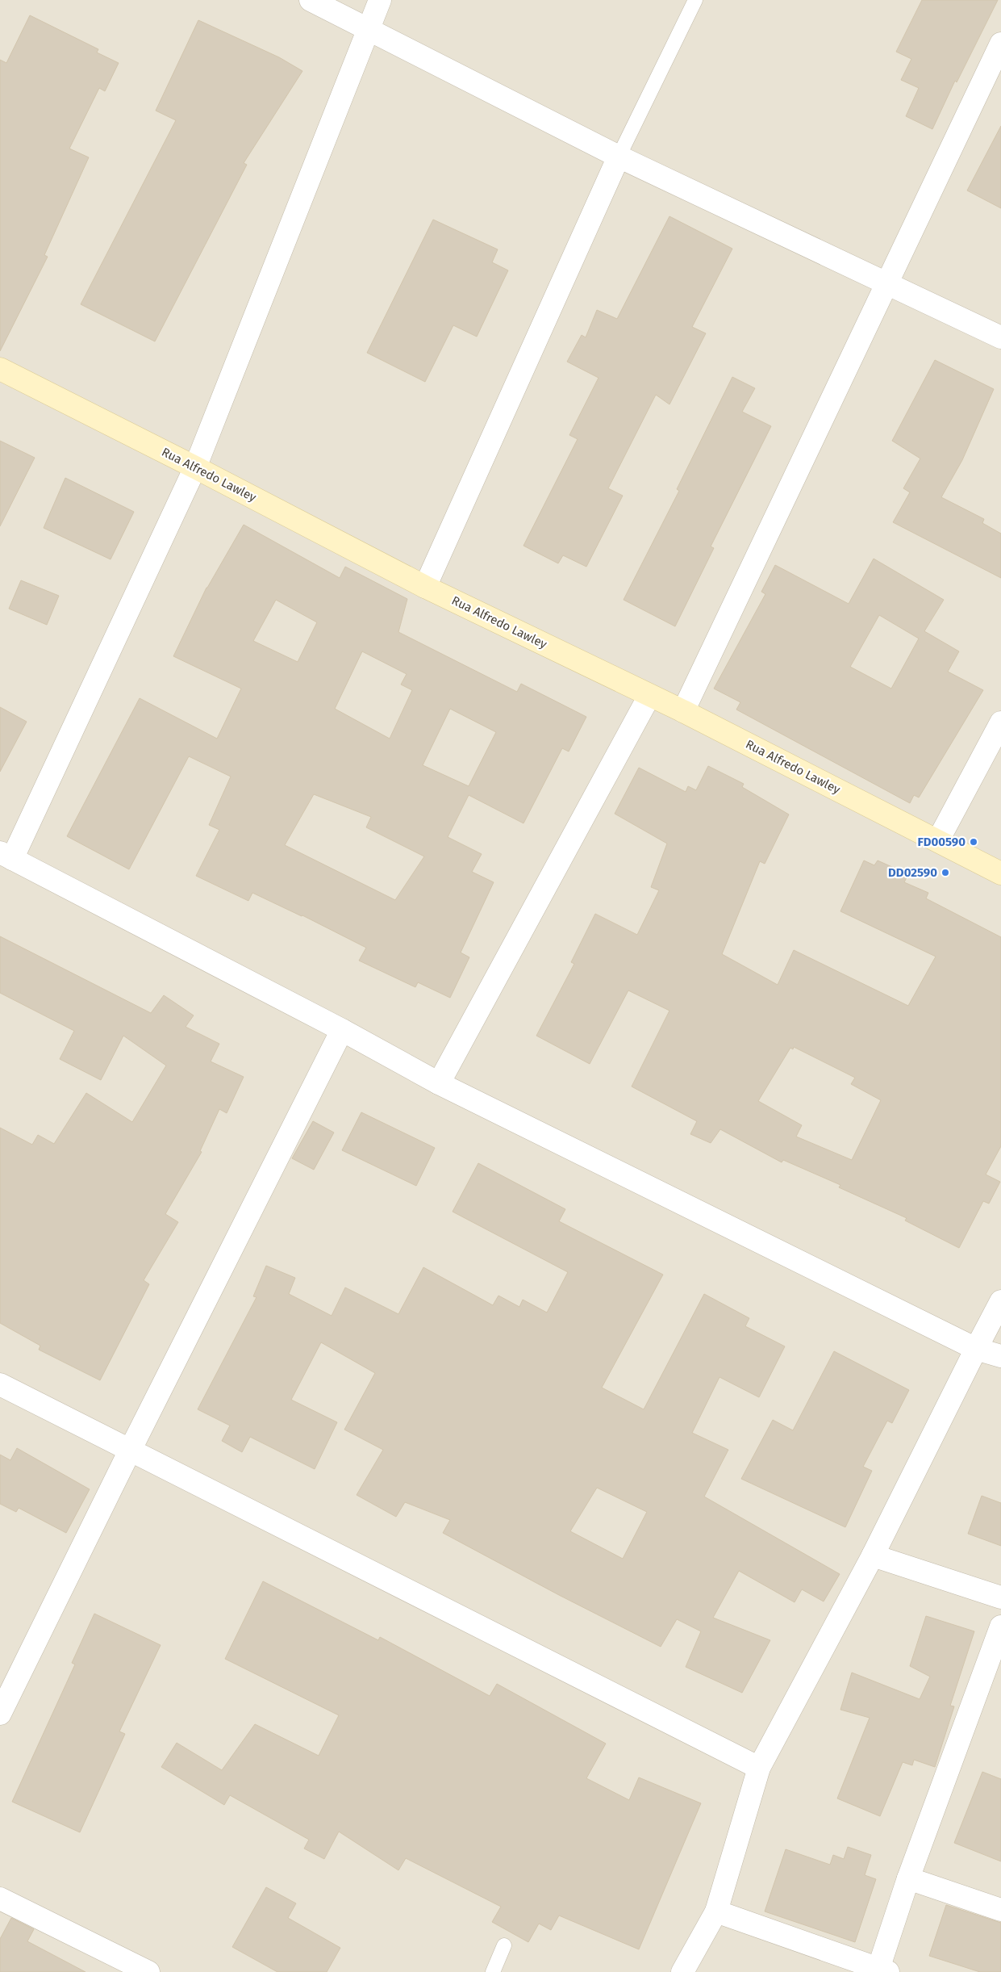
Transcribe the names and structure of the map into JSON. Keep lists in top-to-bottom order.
{
  "streets": {
    "main road": ["Rua Alfredo Lawley"]
  },
  "places": ["FD00590", "DD02590"]
}
